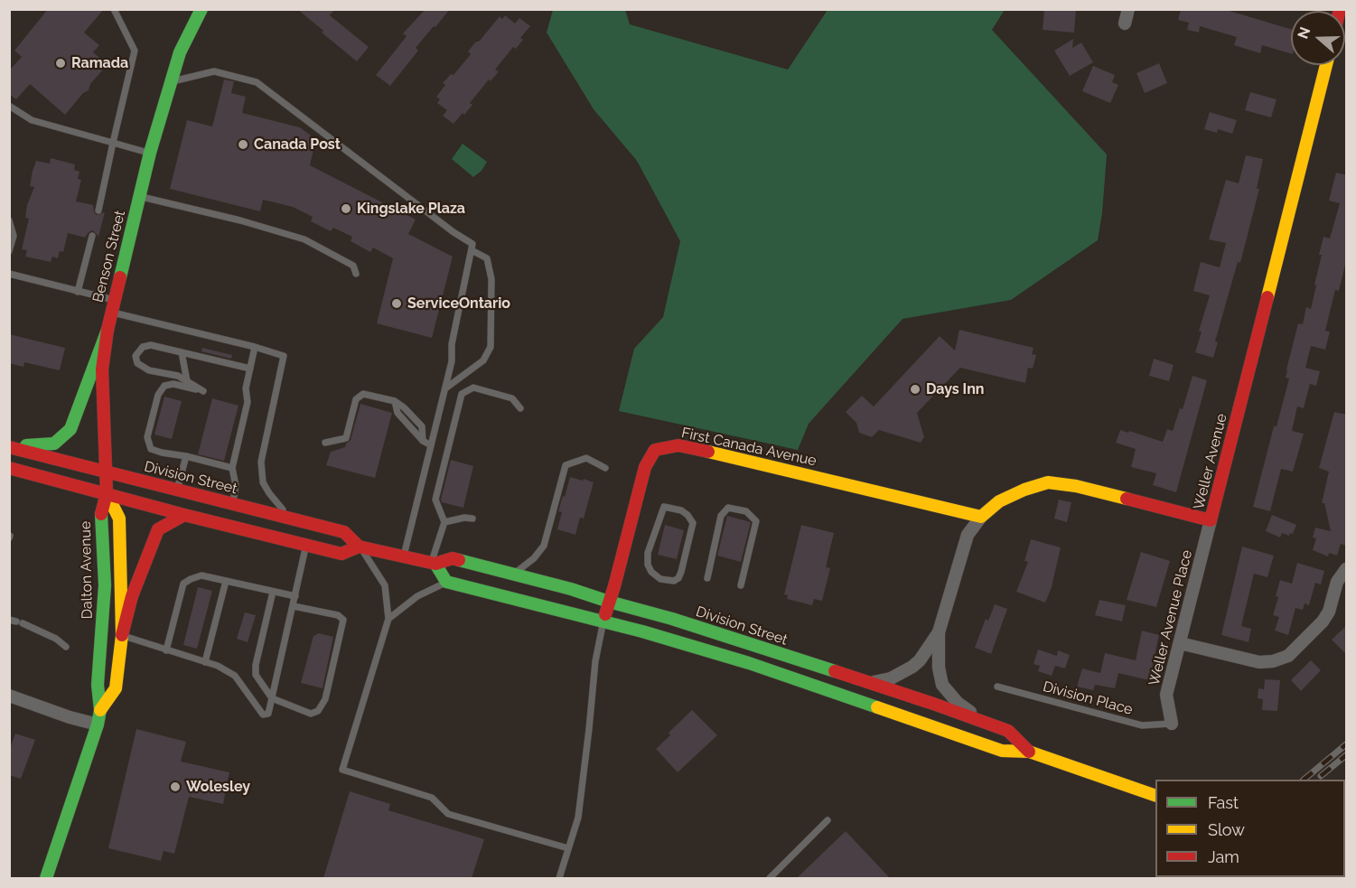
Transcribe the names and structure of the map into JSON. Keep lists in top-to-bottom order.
{
  "streets": {
    "main road": [
      "Benson Street",
      "First Canada Avenue",
      "Weller Avenue",
      "Division Street",
      "Dalton Avenue"
    ],
    "street": ["Weller Avenue Place"],
    "lane": ["Division Place"]
  },
  "crossings": [
    ["Benson Street", "Division Street"],
    ["Benson Street", "Dalton Avenue"],
    ["First Canada Avenue", "Weller Avenue"],
    ["First Canada Avenue", "Division Street"],
    ["Weller Avenue", "Division Street"],
    ["Weller Avenue", "Weller Avenue Place"],
    ["Division Street", "Dalton Avenue"],
    ["Weller Avenue Place", "Division Place"]
  ],
  "places": [
    "Ramada",
    "Canada Post",
    "Kingslake Plaza",
    "ServiceOntario",
    "Days Inn",
    "Wolesley"
  ],
  "legend": ["Fast", "Slow", "Jam"],
  "north": "left"
}
